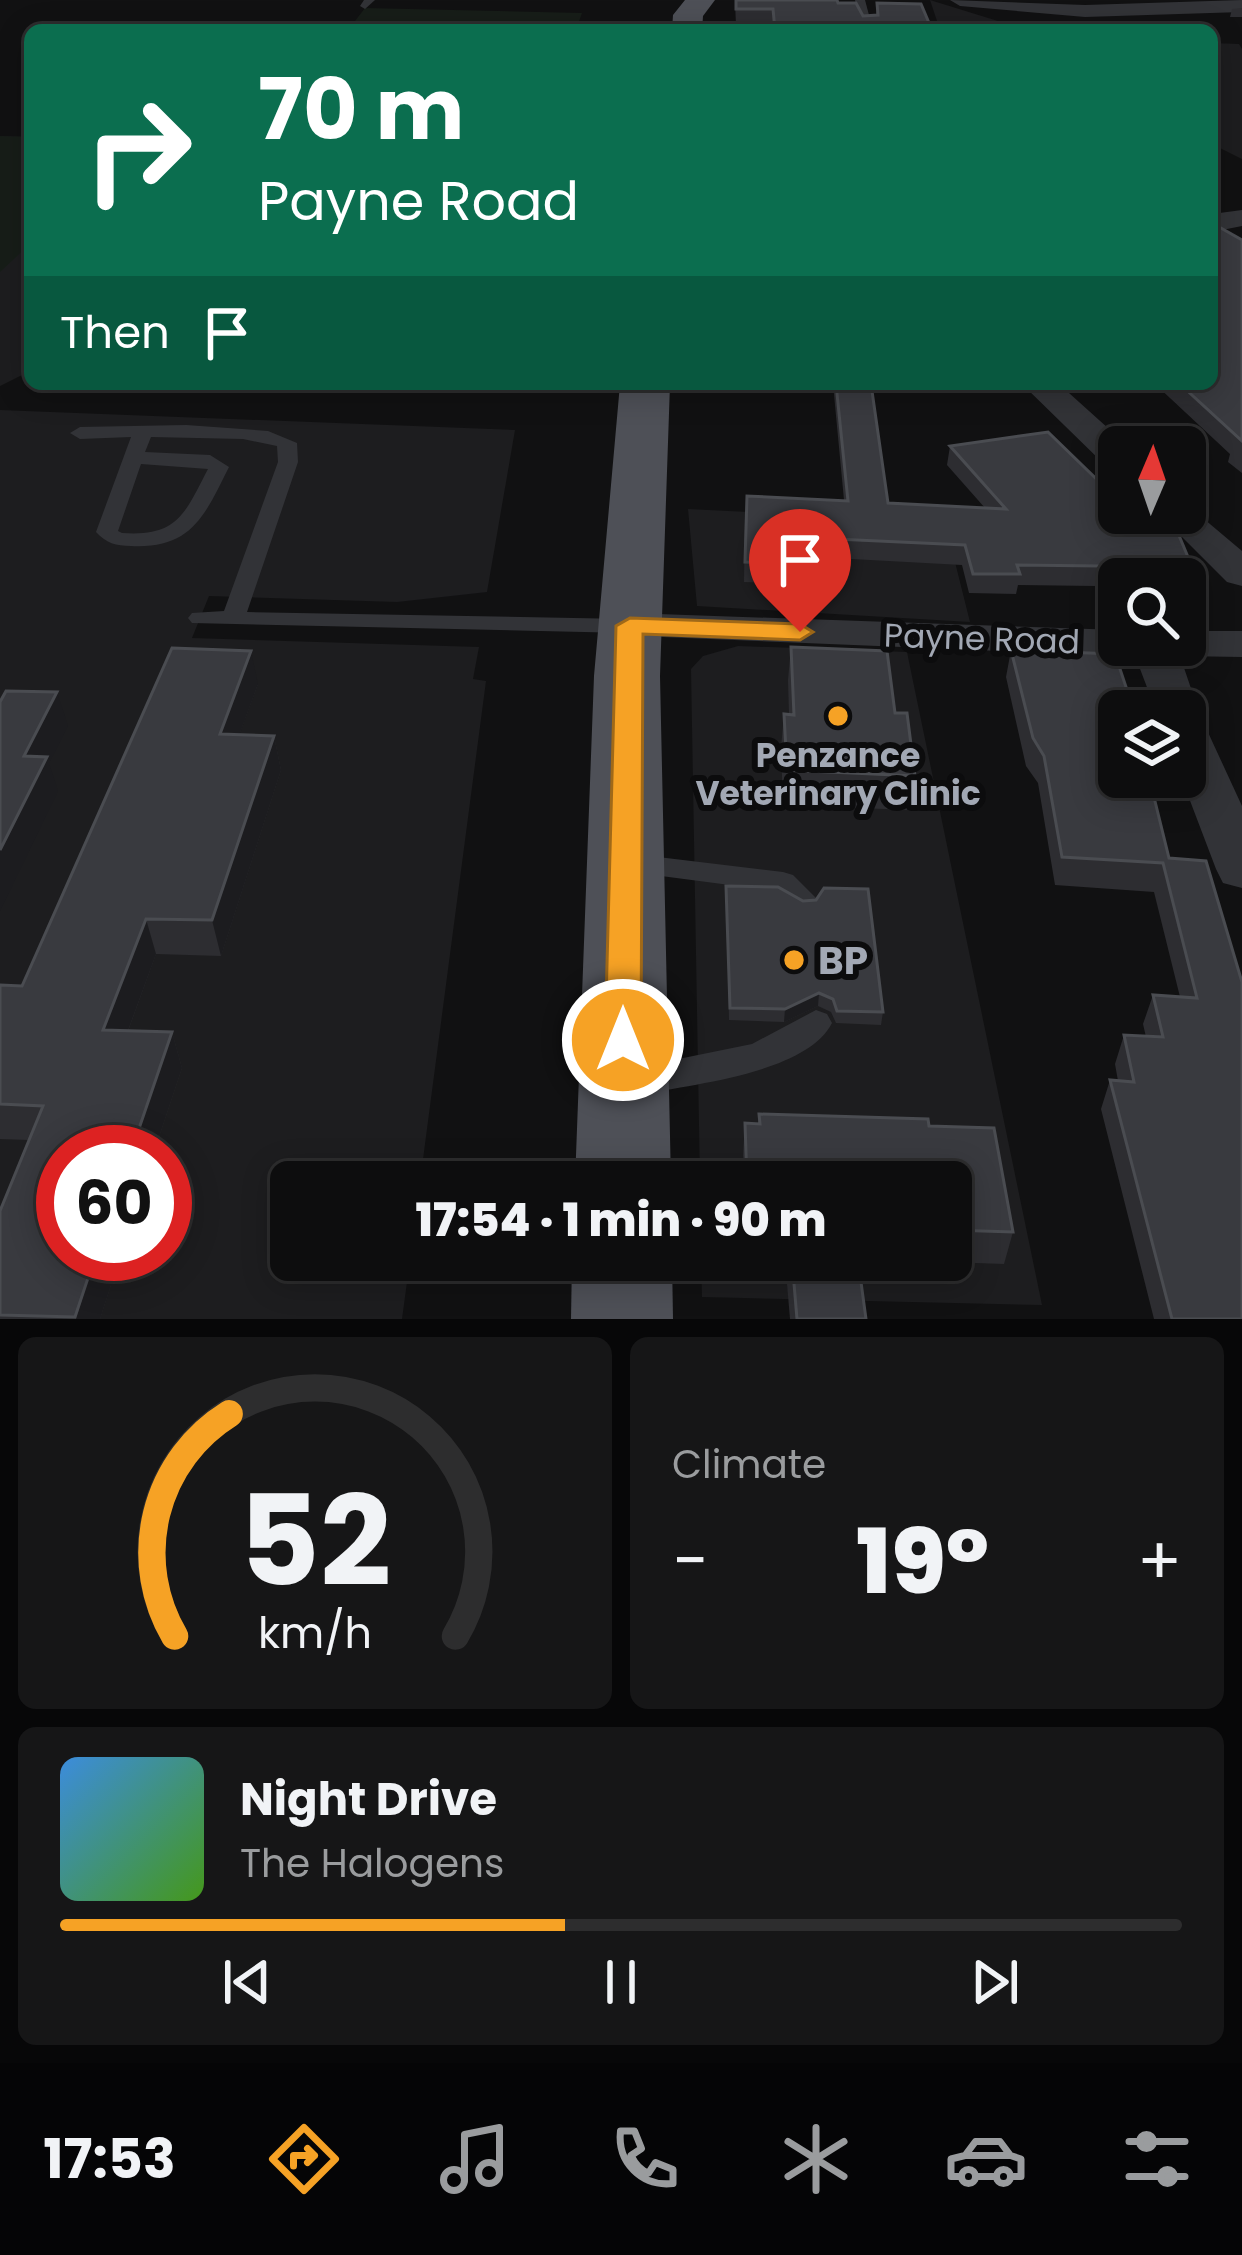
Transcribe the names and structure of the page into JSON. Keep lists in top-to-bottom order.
{
  "streets": {
    "street": ["Payne Road"]
  },
  "places": ["Penzance Veterinary Clinic", "BP"],
  "north": "top",
  "page": {
    "turn": ["70 m", "Payne Road"],
    "then": "Then",
    "limit": "60",
    "trip": "17:54 · 1 min · 90 m",
    "tile": "Climate",
    "heat": ["−", "19°", "+"],
    "song": ["Night Drive", "The Halogens"],
    "tabs": "17:53",
    "gauge": ["52", "km/h"]
  }
}
